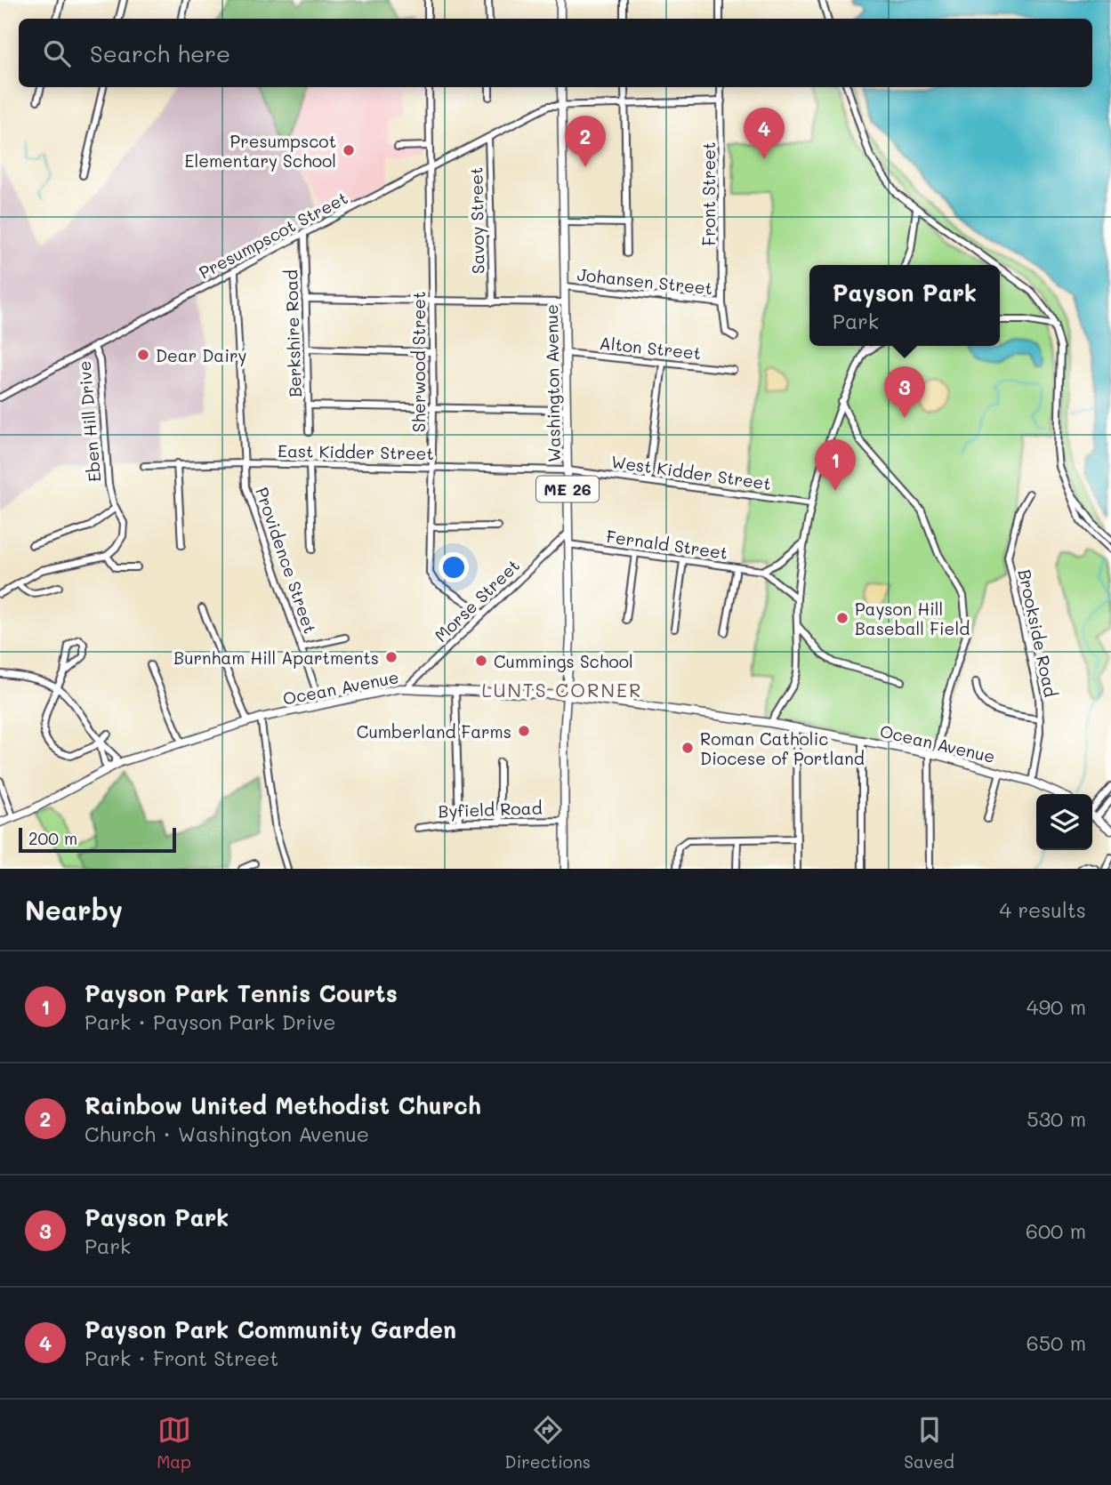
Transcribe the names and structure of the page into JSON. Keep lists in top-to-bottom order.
{
  "streets": {
    "main road": ["Washington Avenue", "ME 26", "Ocean Avenue"],
    "street": [
      "Front Street",
      "Savoy Street",
      "Presumpscot Street",
      "Johansen Street",
      "Berkshire Road",
      "Alton Street",
      "Sherwood Street",
      "Eben Hill Drive",
      "East Kidder Street",
      "West Kidder Street",
      "Fernald Street",
      "Providence Street",
      "Morse Street",
      "Brookside Road",
      "Byfield Road"
    ]
  },
  "crossings": [
    ["Front Street", "Presumpscot Street"],
    ["Front Street", "Johansen Street"],
    ["Savoy Street", "Presumpscot Street"],
    ["Presumpscot Street", "Berkshire Road"],
    ["Presumpscot Street", "Sherwood Street"],
    ["Presumpscot Street", "Washington Avenue"],
    ["Presumpscot Street", "Eben Hill Drive"],
    ["Presumpscot Street", "Providence Street"],
    ["Johansen Street", "Washington Avenue"],
    ["Alton Street", "Washington Avenue"],
    ["Sherwood Street", "East Kidder Street"],
    ["Sherwood Street", "Morse Street"],
    ["Washington Avenue", "East Kidder Street"],
    ["Washington Avenue", "West Kidder Street"],
    ["Washington Avenue", "Fernald Street"],
    ["Washington Avenue", "Morse Street"],
    ["Washington Avenue", "Ocean Avenue"],
    ["Washington Avenue", "Byfield Road"],
    ["East Kidder Street", "West Kidder Street"],
    ["East Kidder Street", "Providence Street"],
    ["Providence Street", "Ocean Avenue"],
    ["Morse Street", "Ocean Avenue"],
    ["Brookside Road", "Ocean Avenue"]
  ],
  "districts": ["LUNTS CORNER"],
  "places": [
    "Presumpscot Elementary School",
    "Dear Dairy",
    "Payson Hill Baseball Field",
    "Burnham Hill Apartments",
    "Cummings School",
    "Cumberland Farms",
    "Roman Catholic Diocese of Portland"
  ],
  "scale_bar": "200 m",
  "page": {
    "search": "Search here",
    "pins": [
      "4",
      "2",
      "3",
      "1"
    ],
    "popup": ["Payson Park", "Park"],
    "scale": "200 m",
    "heading": ["Nearby", "4 results"],
    "list": [
      {
        "mark": "1",
        "name": "Payson Park Tennis Courts",
        "note": "Park · Payson Park Drive",
        "value": "490 m"
      },
      {
        "mark": "2",
        "name": "Rainbow United Methodist Church",
        "note": "Church · Washington Avenue",
        "value": "530 m"
      },
      {
        "mark": "3",
        "name": "Payson Park",
        "note": "Park",
        "value": "600 m"
      },
      {
        "mark": "4",
        "name": "Payson Park Community Garden",
        "note": "Park · Front Street",
        "value": "650 m"
      }
    ],
    "nav": ["Map", "Directions", "Saved"]
  }
}
